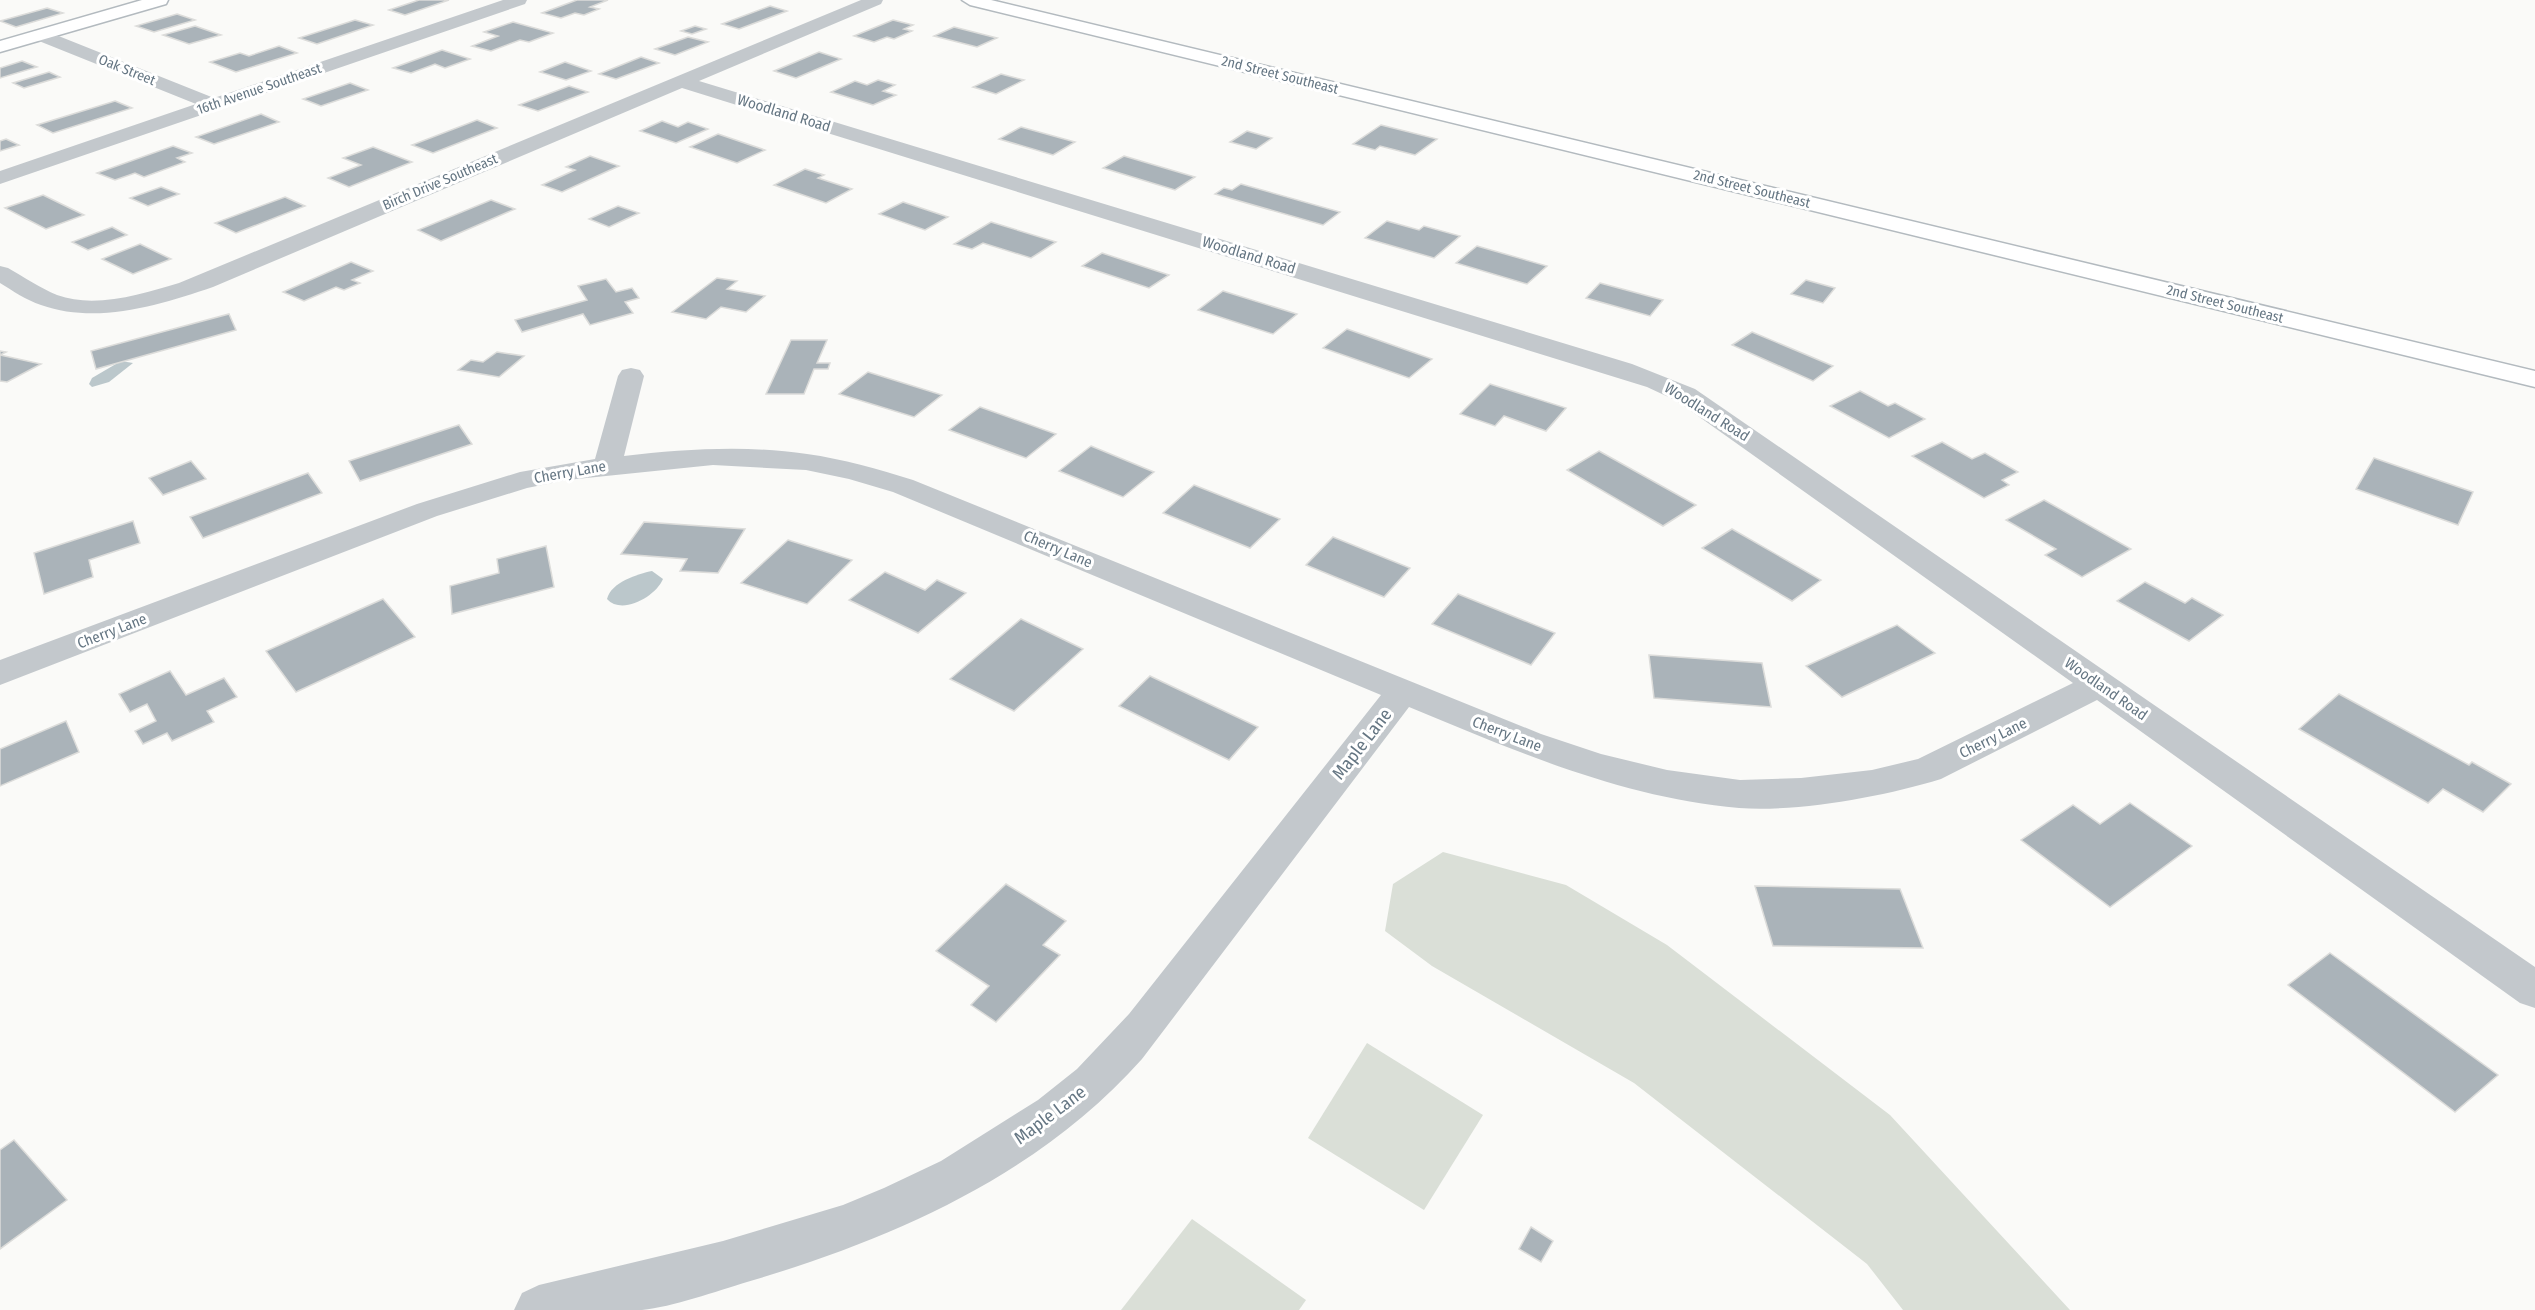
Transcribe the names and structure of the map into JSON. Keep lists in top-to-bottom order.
{
  "streets": {
    "street": [
      "Oak Street",
      "2nd Street Southeast",
      "16th Avenue Southeast",
      "Woodland Road",
      "Birch Drive Southeast",
      "Cherry Lane",
      "Maple Lane"
    ]
  },
  "crossings": [
    ["Oak Street", "16th Avenue Southeast"],
    ["Woodland Road", "Birch Drive Southeast"],
    ["Woodland Road", "Cherry Lane"],
    ["Cherry Lane", "Maple Lane"]
  ]
}
